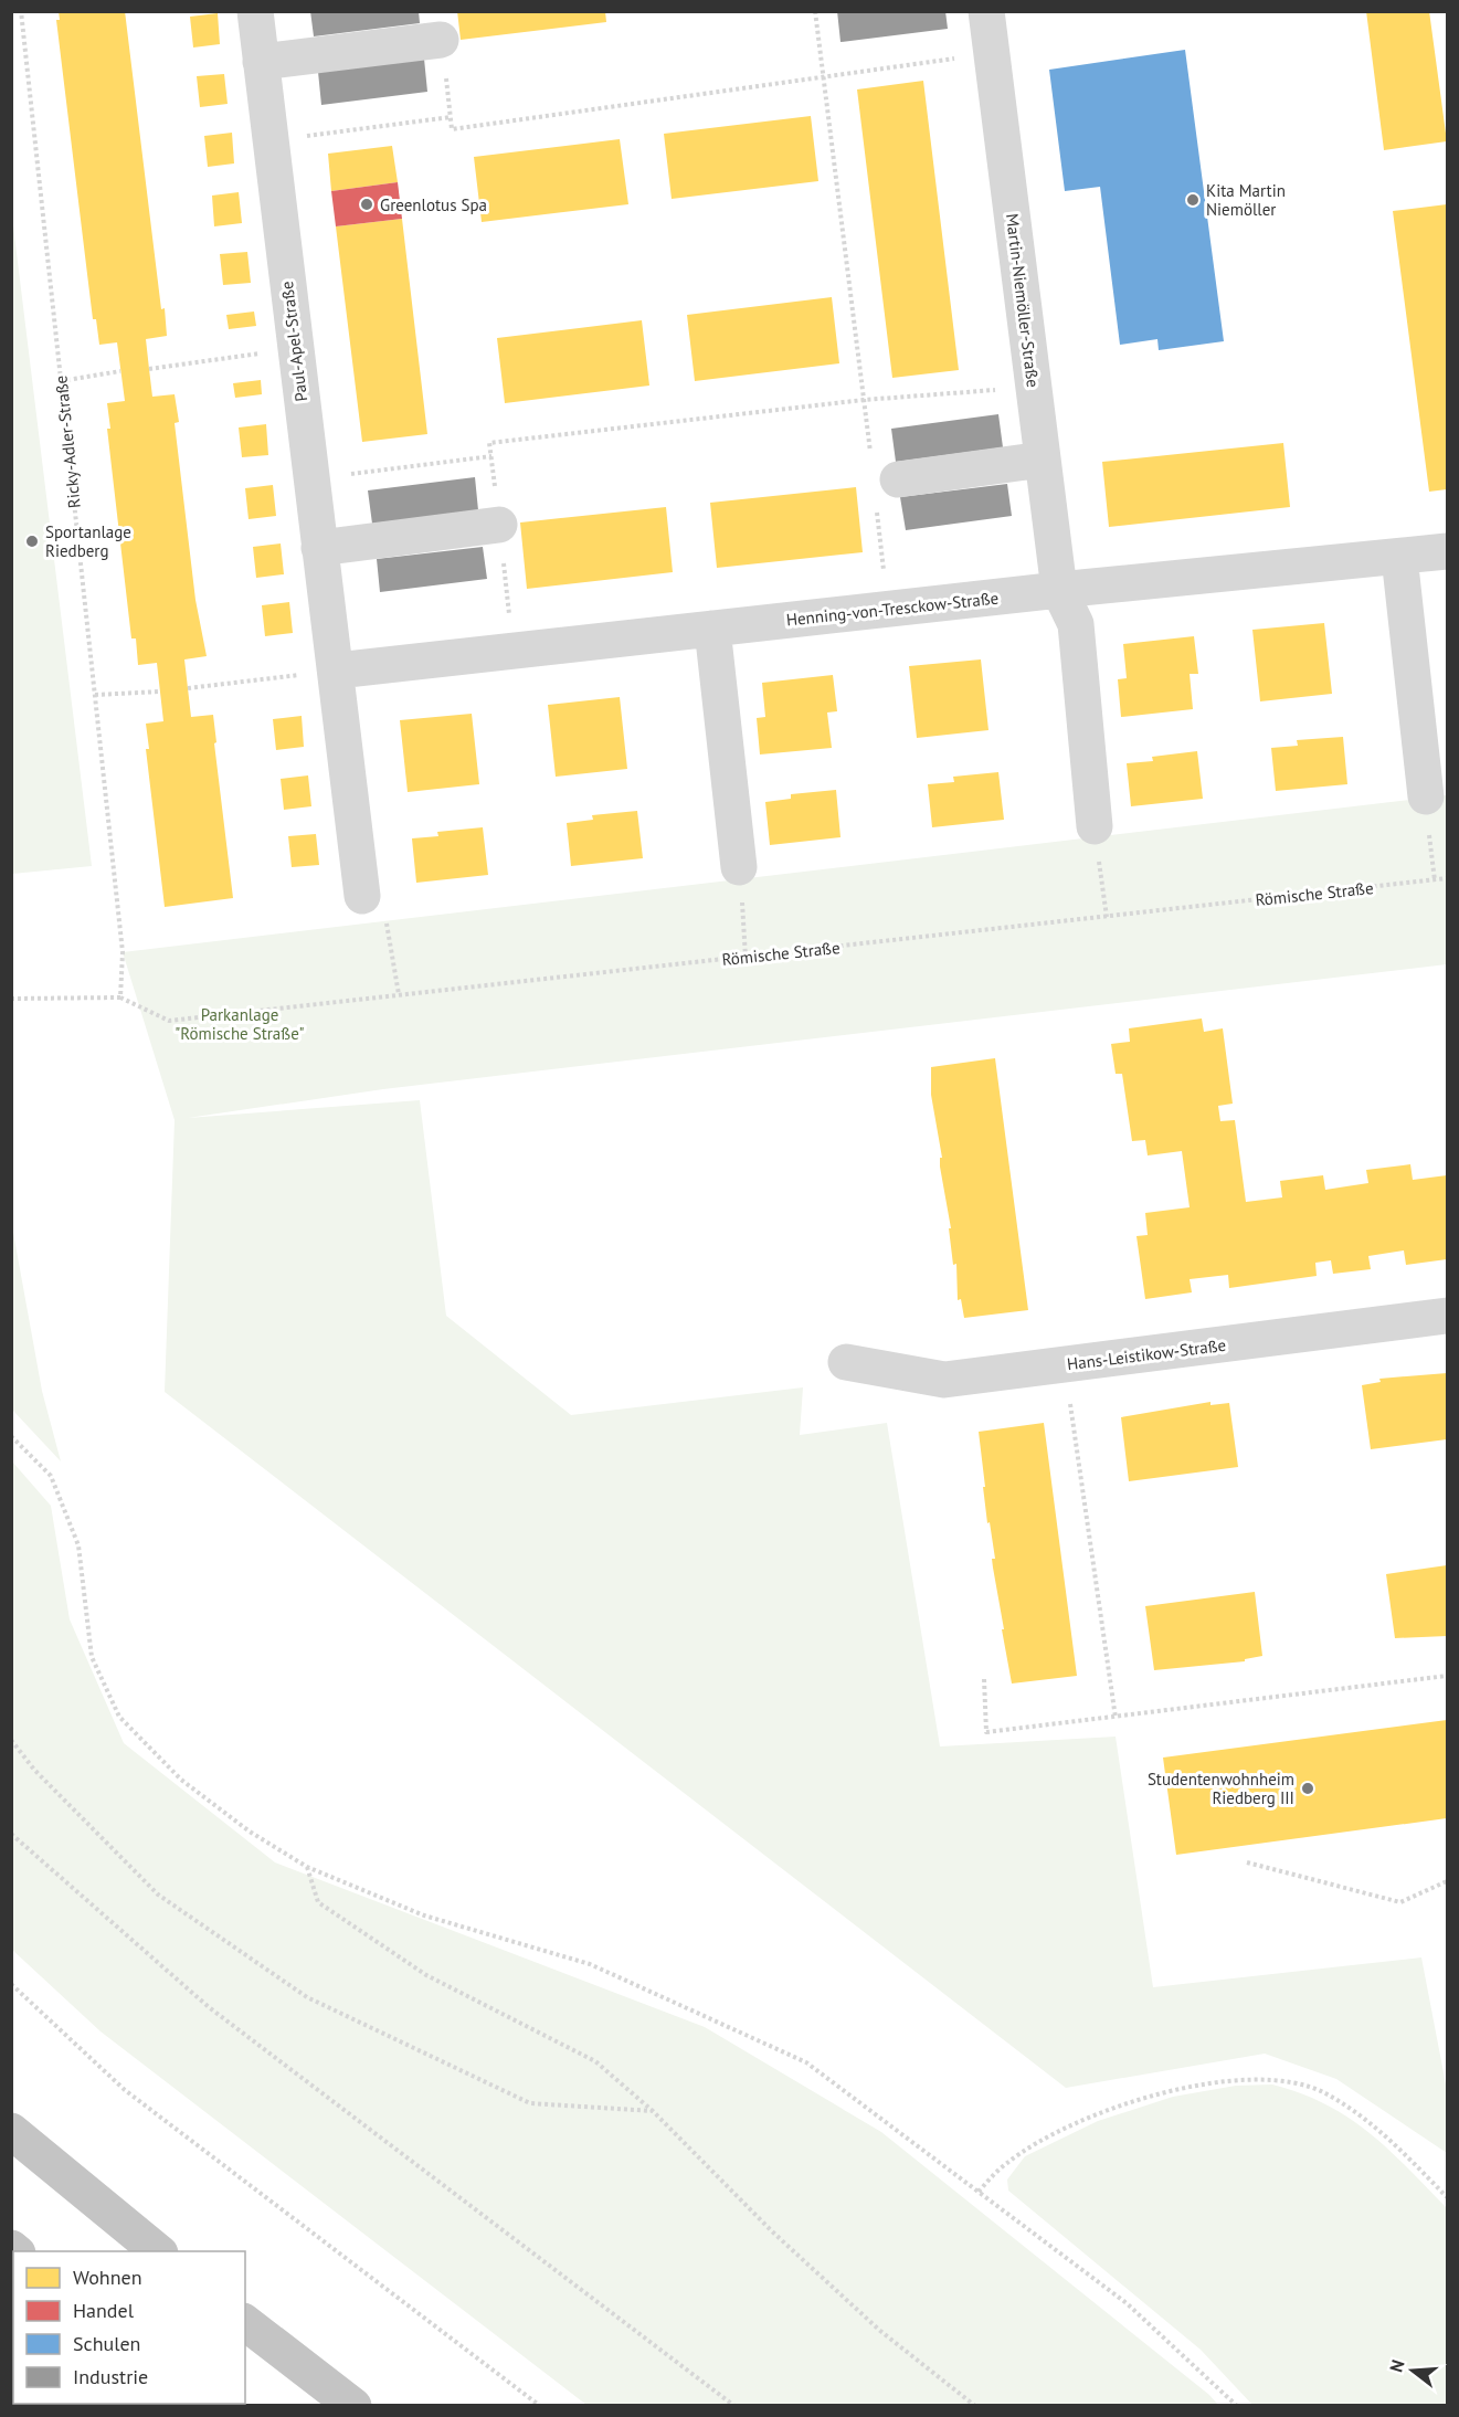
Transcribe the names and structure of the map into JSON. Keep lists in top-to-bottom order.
{
  "streets": {
    "street": [
      "Martin-Niemöller-Straße",
      "Paul-Apel-Straße",
      "Henning-von-Tresckow-Straße",
      "Hans-Leistikow-Straße"
    ],
    "path": ["Ricky-Adler-Straße", "Römische Straße"]
  },
  "crossings": [
    ["Martin-Niemöller-Straße", "Henning-von-Tresckow-Straße"],
    ["Paul-Apel-Straße", "Henning-von-Tresckow-Straße"],
    ["Ricky-Adler-Straße", "Römische Straße"]
  ],
  "parks": ["Parkanlage \"Römische Straße\""],
  "places": [
    "Kita Martin Niemöller",
    "Greenlotus Spa",
    "Sportanlage Riedberg",
    "Studentenwohnheim Riedberg III"
  ],
  "legend": [
    "Wohnen",
    "Handel",
    "Schulen",
    "Industrie"
  ],
  "north": "left"
}
